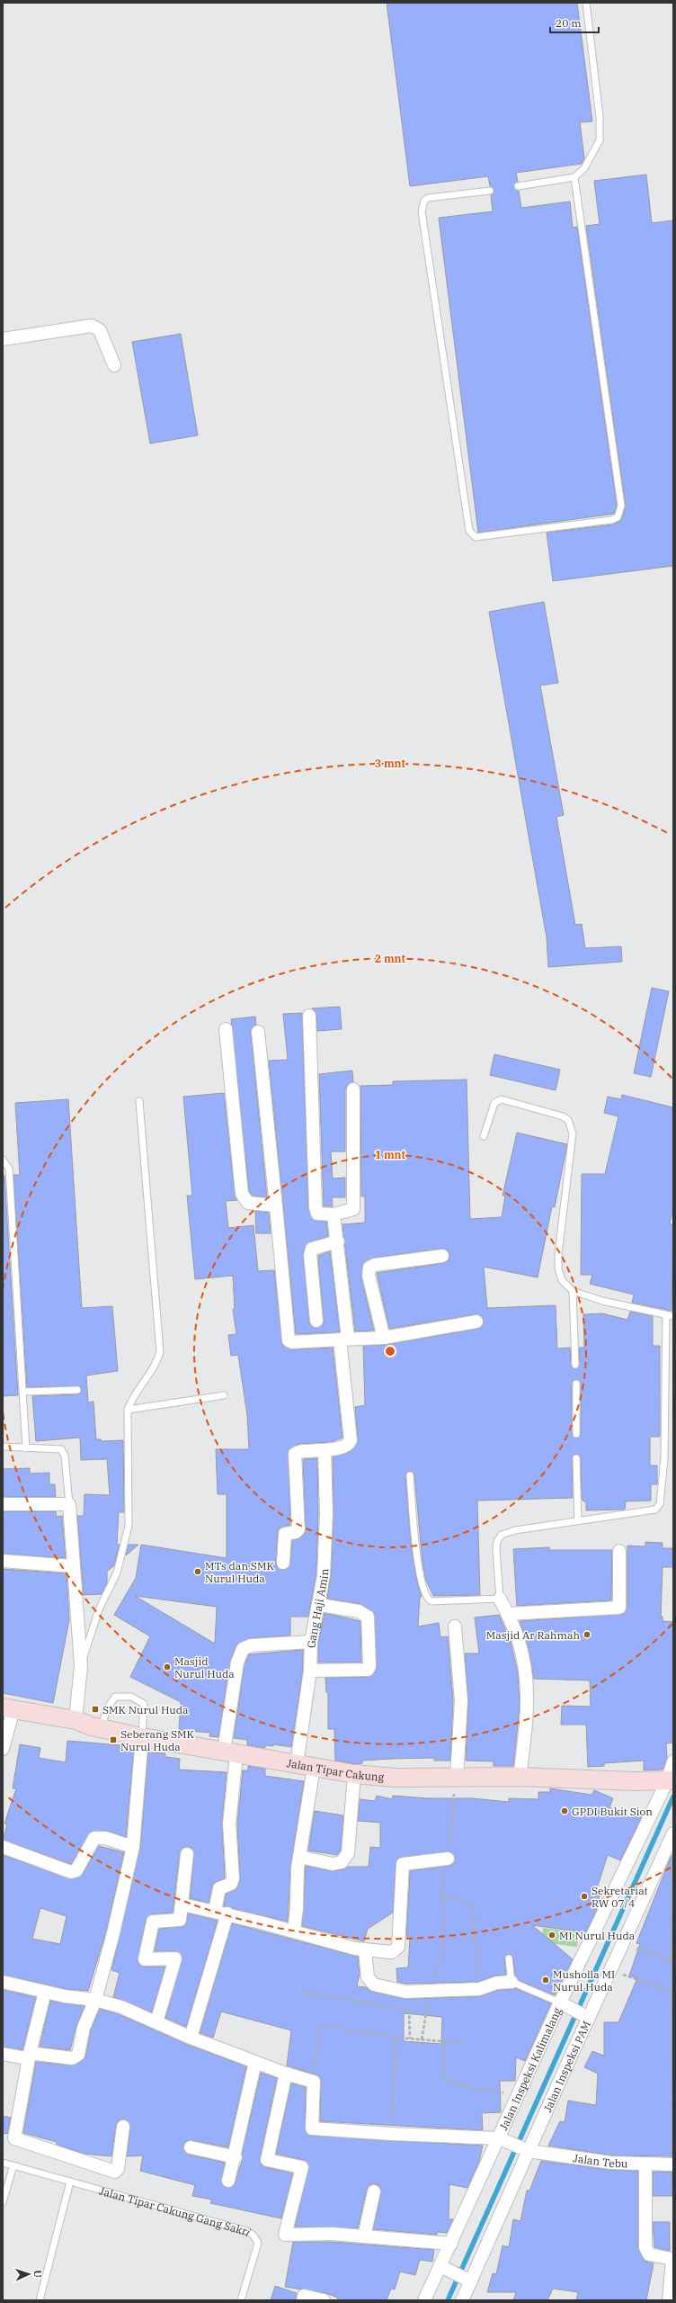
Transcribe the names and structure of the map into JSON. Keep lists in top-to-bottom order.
{
  "streets": {
    "street": [
      "Gang Haji Amin",
      "Jalan Tipar Cakung",
      "Jalan Inspeksi PAM",
      "Jalan Inspeksi Kalimalang",
      "Jalan Tebu"
    ],
    "lane": ["Jalan Tipar Cakung Gang Sakri"]
  },
  "crossings": [
    ["Gang Haji Amin", "Jalan Tipar Cakung"],
    ["Jalan Tipar Cakung", "Jalan Inspeksi Kalimalang"],
    ["Jalan Inspeksi PAM", "Jalan Tebu"],
    ["Jalan Inspeksi Kalimalang", "Jalan Tebu"]
  ],
  "places": {
    "other": [
      "MTs dan SMK Nurul Huda",
      "Masjid Ar Rahmah",
      "Masjid Nurul Huda",
      "GPDI Bukit Sion",
      "Sekretariat RW 07/4",
      "MI Nurul Huda",
      "Musholla MI Nurul Huda"
    ],
    "transit": ["SMK Nurul Huda", "Seberang SMK Nurul Huda"]
  },
  "scale_bar": "20 m",
  "north": "right",
  "rings": ["3 mnt", "2 mnt", "1 mnt"]
}
